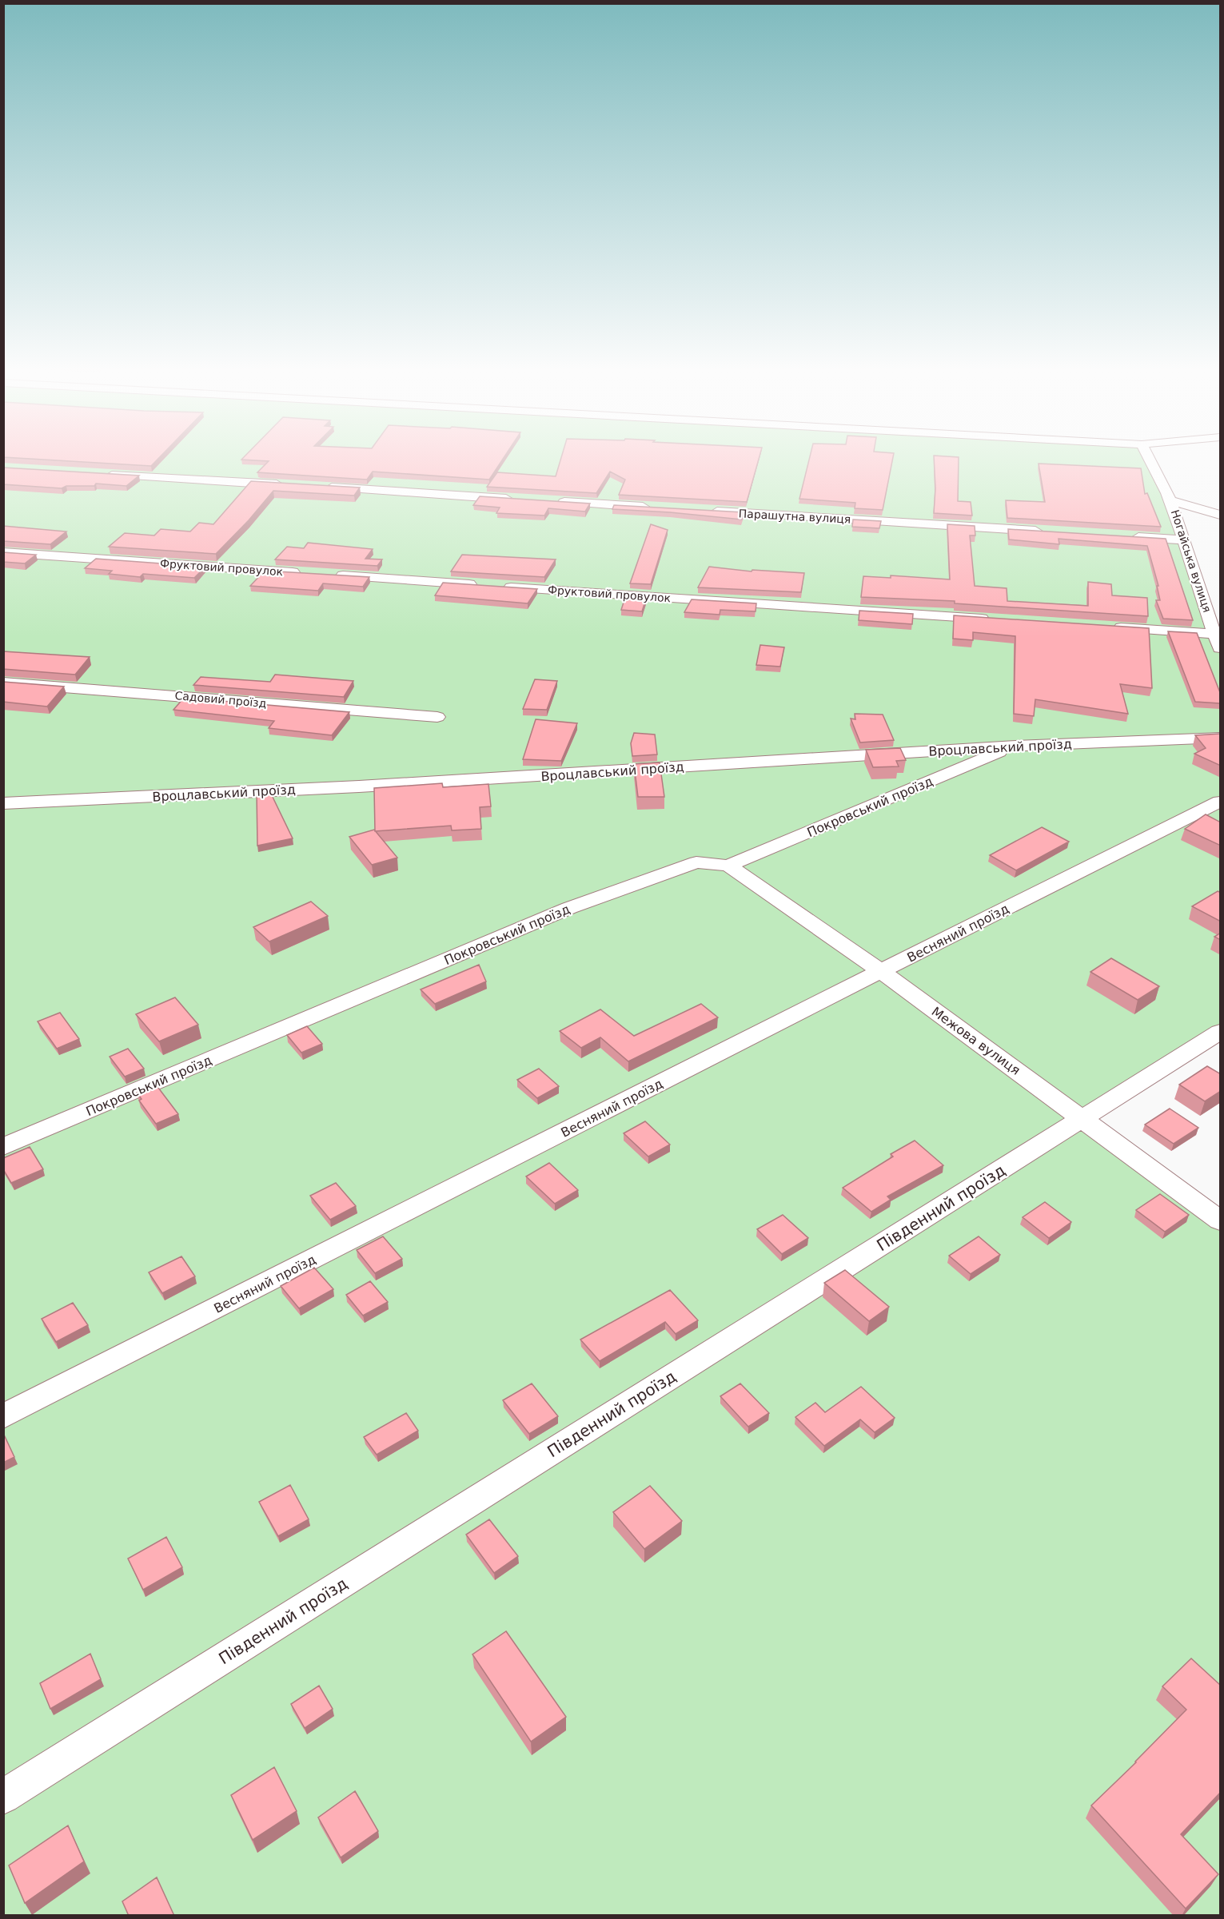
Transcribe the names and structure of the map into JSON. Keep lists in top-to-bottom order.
{
  "streets": {
    "street": [
      "Парашутна вулиця",
      "Ногайська вулиця",
      "Фруктовий провулок",
      "Садовий проїзд",
      "Вроцлавський проїзд",
      "Покровський проїзд",
      "Весняний проїзд",
      "Межова вулиця",
      "Південний проїзд"
    ]
  },
  "crossings": [
    ["Вроцлавський проїзд", "Покровський проїзд"],
    ["Покровський проїзд", "Межова вулиця"],
    ["Весняний проїзд", "Межова вулиця"],
    ["Межова вулиця", "Південний проїзд"]
  ]
}
